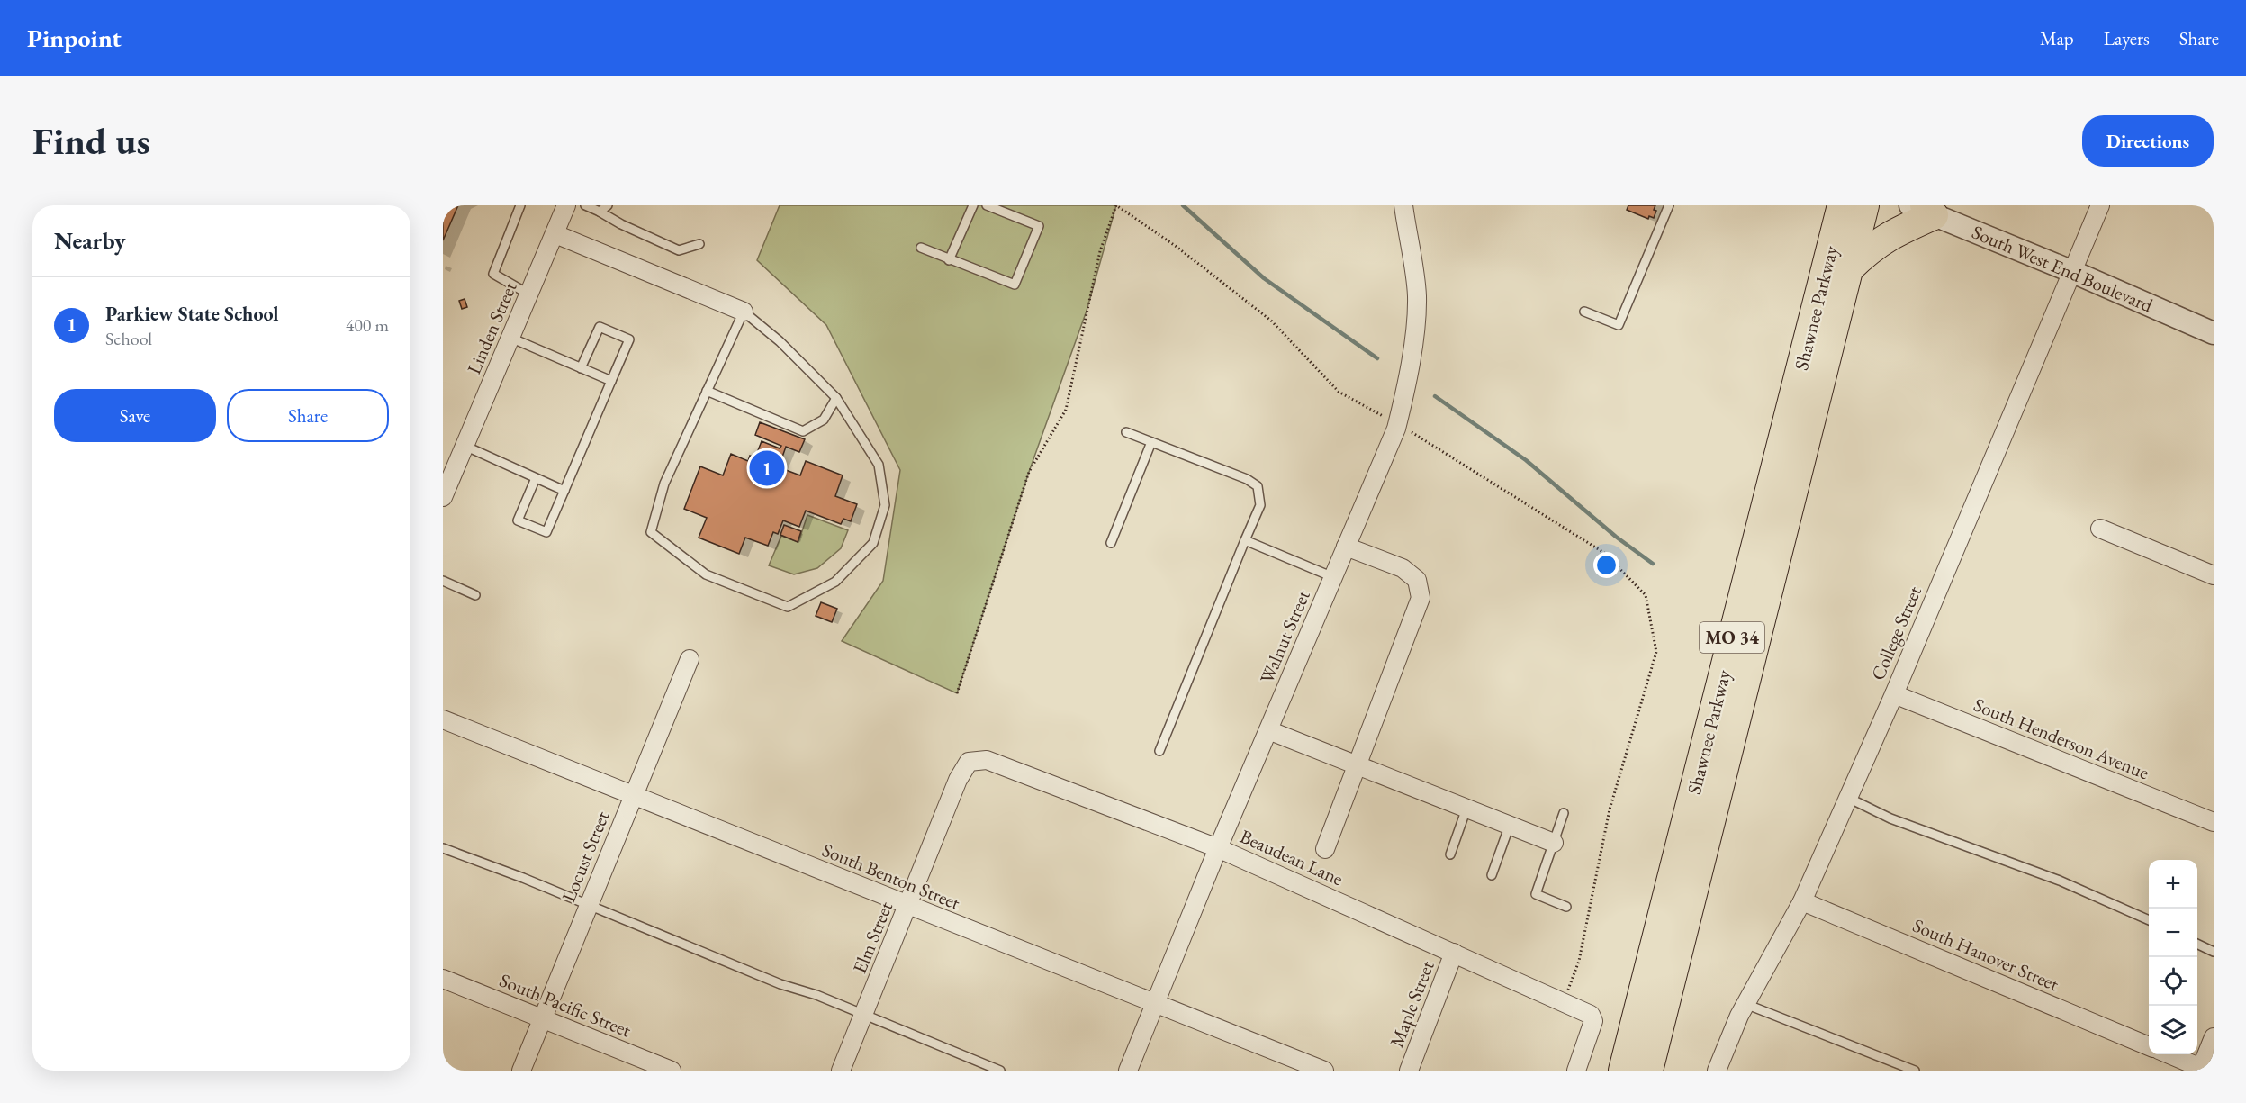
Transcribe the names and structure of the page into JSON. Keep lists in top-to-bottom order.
{
  "streets": {
    "highway": ["Shawnee Parkway", "MO 34"],
    "street": [
      "South West End Boulevard",
      "Linden Street",
      "College Street",
      "Walnut Street",
      "South Henderson Avenue",
      "Locust Street",
      "Beaudean Lane",
      "South Benton Street",
      "Elm Street",
      "South Hanover Street",
      "Maple Street",
      "South Pacific Street"
    ]
  },
  "crossings": [
    ["South West End Boulevard", "College Street"],
    ["College Street", "South Henderson Avenue"],
    ["College Street", "South Hanover Street"],
    ["Walnut Street", "Beaudean Lane"],
    ["Walnut Street", "South Benton Street"],
    ["Locust Street", "South Benton Street"],
    ["Locust Street", "South Pacific Street"],
    ["Beaudean Lane", "Elm Street"],
    ["Beaudean Lane", "Maple Street"],
    ["South Benton Street", "Elm Street"]
  ],
  "page": {
    "header": "Pinpoint",
    "nav": ["Map", "Layers", "Share"],
    "buttons": [
      "Directions",
      ["Save", "Share"]
    ],
    "title": "Find us",
    "heading": "Nearby",
    "list": [
      {
        "mark": "1",
        "name": "Parkiew State School",
        "note": "School",
        "value": "400 m"
      }
    ],
    "pins": "1",
    "map_buttons": ["+", "−"]
  }
}
